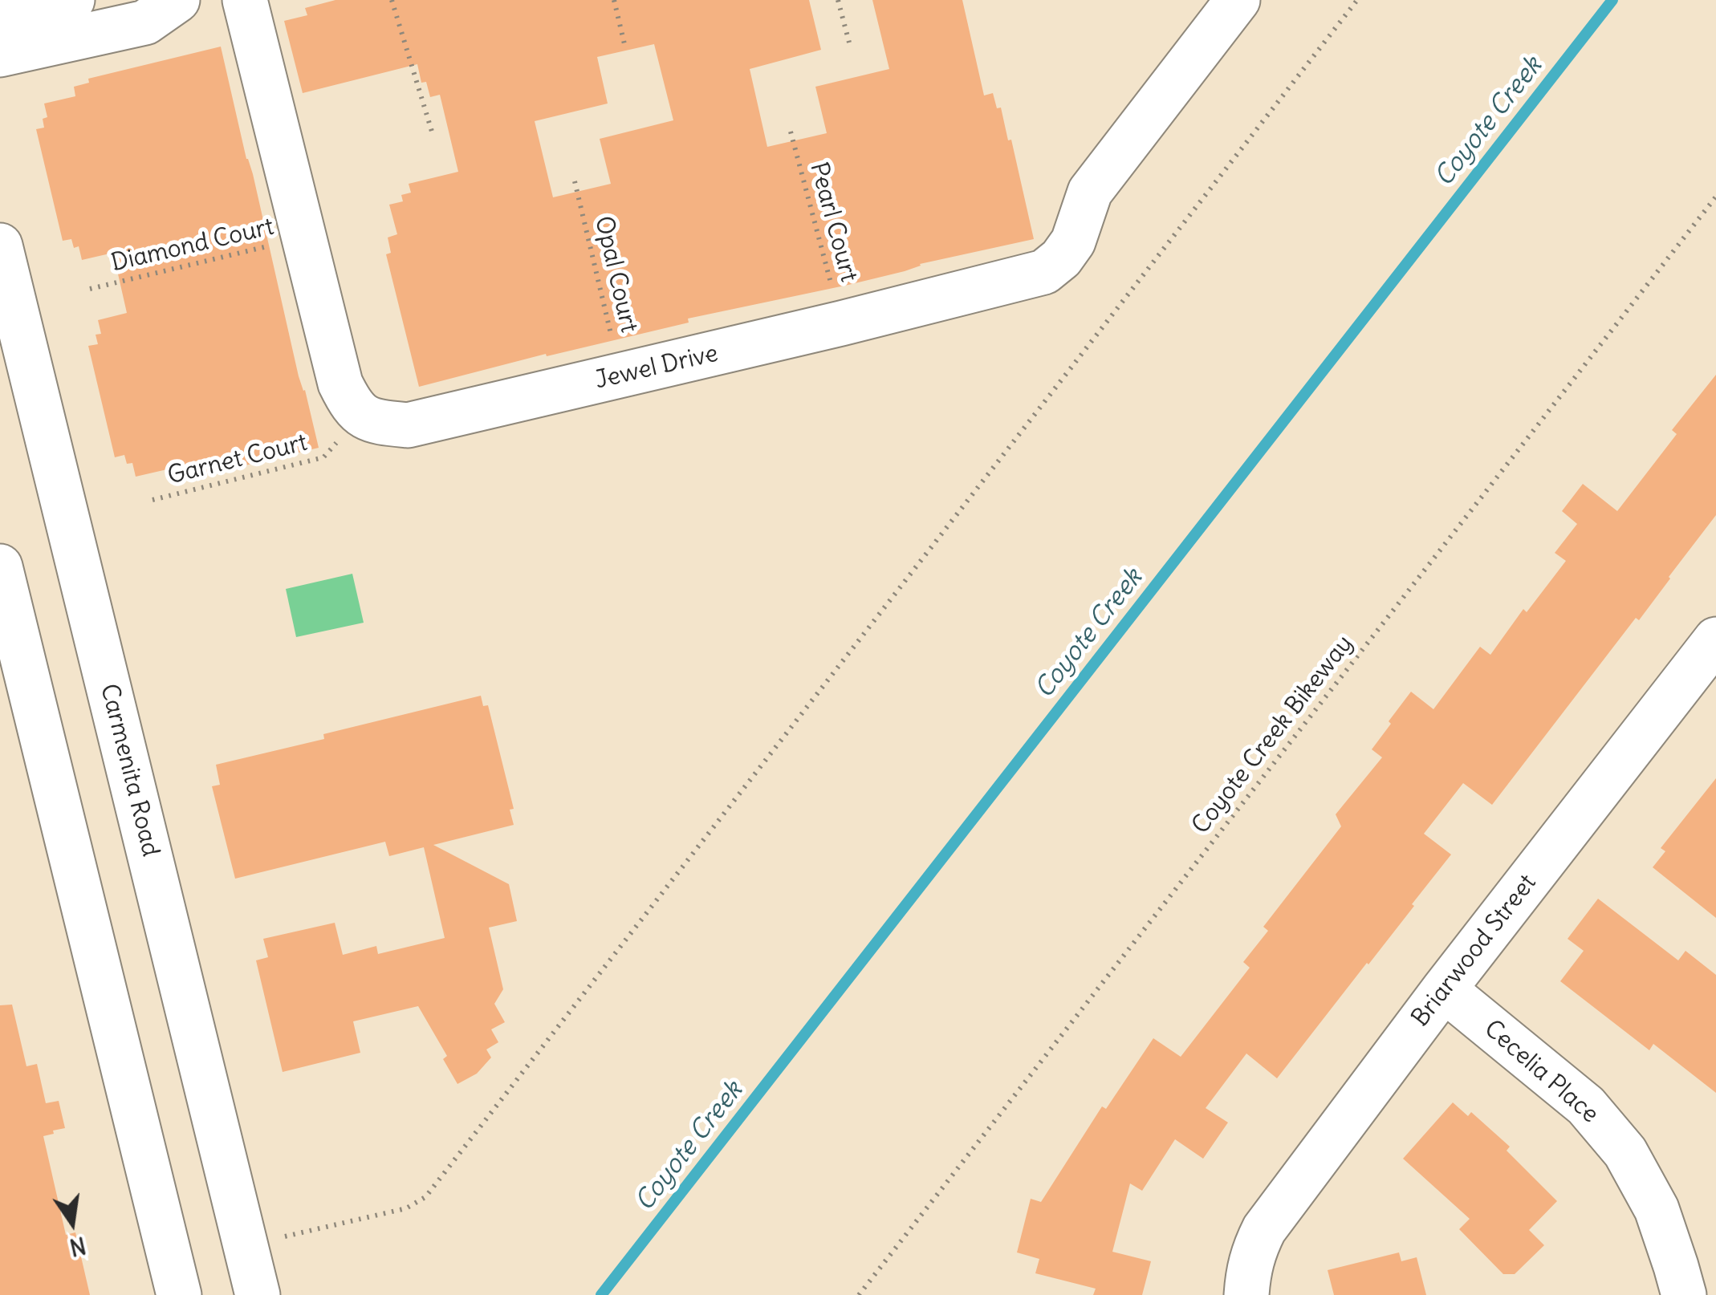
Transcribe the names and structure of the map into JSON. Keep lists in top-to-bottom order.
{
  "streets": {
    "street": [
      "Jewel Drive",
      "Carmenita Road",
      "Briarwood Street",
      "Cecelia Place"
    ],
    "path": [
      "Pearl Court",
      "Diamond Court",
      "Opal Court",
      "Garnet Court",
      "Coyote Creek Bikeway"
    ]
  },
  "crossings": [
    ["Pearl Court", "Jewel Drive"],
    ["Opal Court", "Jewel Drive"],
    ["Jewel Drive", "Garnet Court"],
    ["Briarwood Street", "Cecelia Place"]
  ],
  "water": ["Coyote Creek"],
  "north": "bottom"
}
